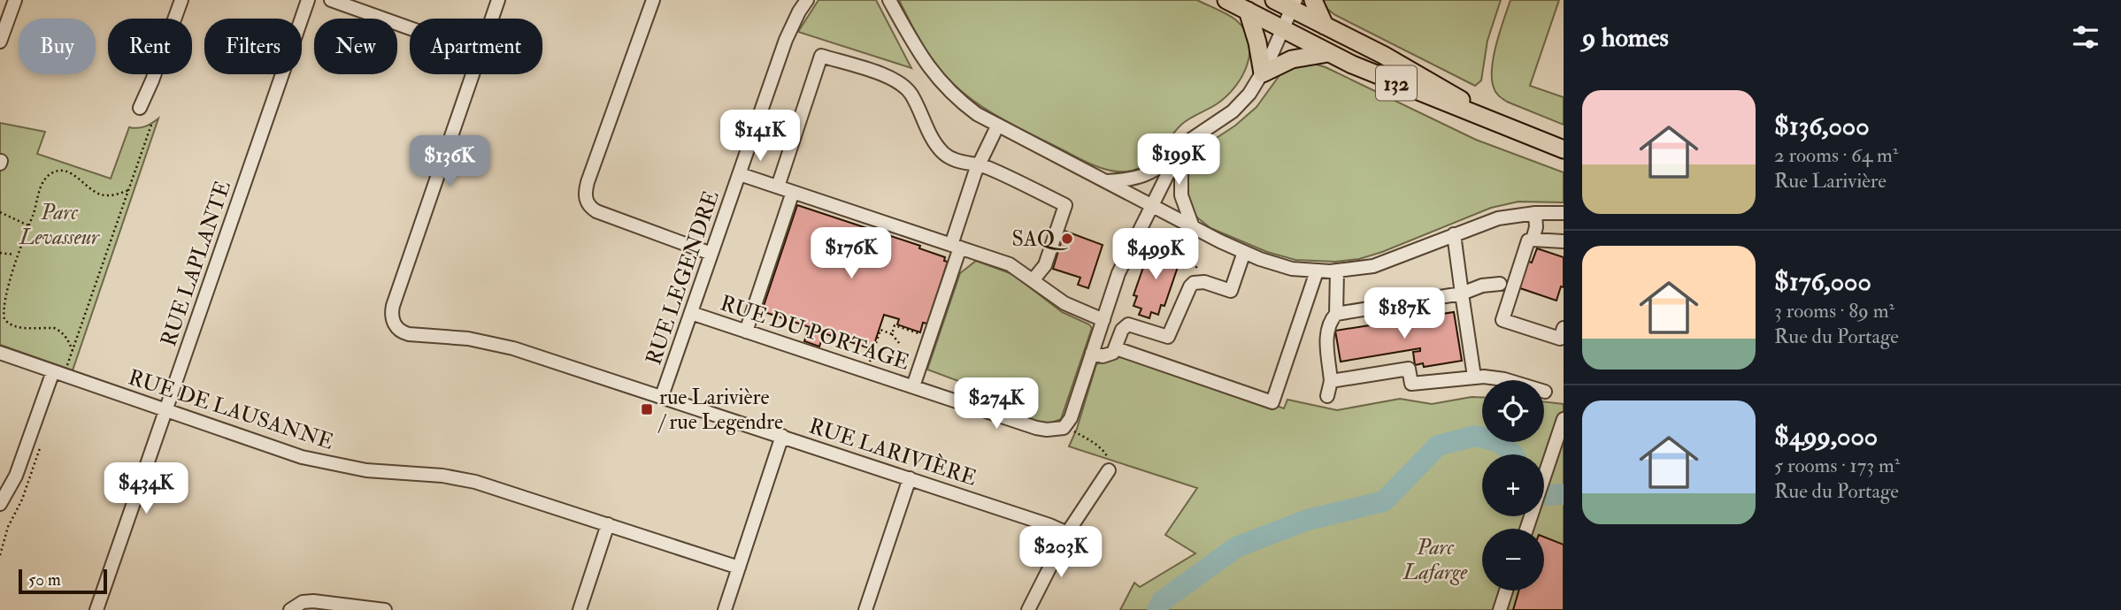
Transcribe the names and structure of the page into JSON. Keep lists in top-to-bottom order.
{
  "streets": {
    "highway": ["132"],
    "street": [
      "RUE LAPLANTE",
      "RUE LEGENDRE",
      "RUE DU PORTAGE",
      "RUE DE LAUSANNE",
      "RUE LARIVIÈRE"
    ]
  },
  "crossings": [
    ["132", "RUE DU PORTAGE"],
    ["RUE LAPLANTE", "RUE DE LAUSANNE"],
    ["RUE LEGENDRE", "RUE DU PORTAGE"],
    ["RUE LEGENDRE", "RUE LARIVIÈRE"]
  ],
  "parks": ["Parc Levasseur", "Parc Lafarge"],
  "places": {
    "other": ["SAQ"],
    "transit": ["rue Larivière / rue Legendre"]
  },
  "scale_bar": "50 m",
  "page": {
    "heading": "9 homes",
    "chip": [
      "Buy",
      "Rent",
      "Filters",
      "New",
      "Apartment"
    ],
    "list": [
      {
        "name": "$136,000",
        "note": "2 rooms · 64 m² · Rue Larivière"
      },
      {
        "name": "$176,000",
        "note": "3 rooms · 89 m² · Rue du Portage"
      },
      {
        "name": "$499,000",
        "note": "5 rooms · 173 m² · Rue du Portage"
      }
    ],
    "price": [
      "$141K",
      "$199K",
      "$136K",
      "$176K",
      "$499K",
      "$187K",
      "$274K",
      "$434K",
      "$203K"
    ],
    "map_buttons": ["+", "−"],
    "scale": "50 m"
  }
}
